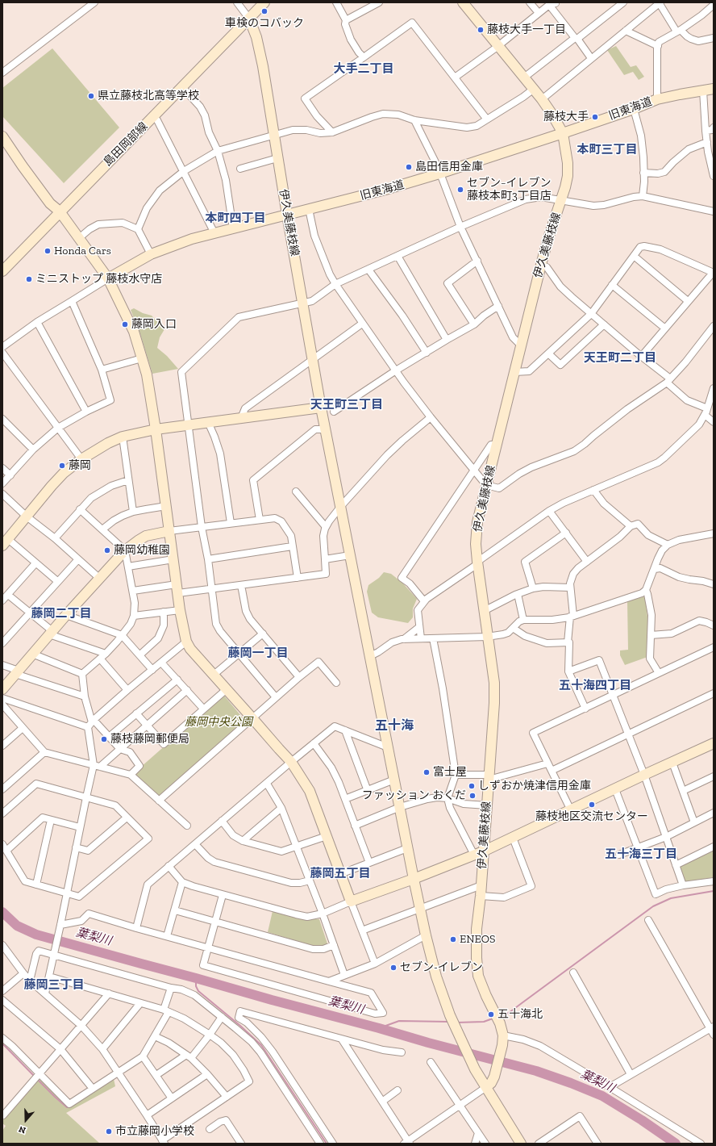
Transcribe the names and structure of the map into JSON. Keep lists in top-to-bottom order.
{
  "streets": {
    "main road": ["旧東海道", "島田岡部線", "伊久美藤枝線"]
  },
  "crossings": [
    ["旧東海道", "伊久美藤枝線"],
    ["島田岡部線", "伊久美藤枝線"]
  ],
  "districts": [
    "大手二丁目",
    "本町三丁目",
    "本町四丁目",
    "天王町二丁目",
    "天王町三丁目",
    "藤岡二丁目",
    "藤岡一丁目",
    "五十海四丁目",
    "五十海",
    "五十海三丁目",
    "藤岡五丁目",
    "藤岡三丁目"
  ],
  "water": ["葉梨川"],
  "parks": ["藤岡中央公園"],
  "places": [
    "車検のコバック",
    "藤枝大手一丁目",
    "県立藤枝北高等学校",
    "藤枝大手",
    "島田信用金庫",
    "セブン−イレブン 藤枝本町3丁目店",
    "Honda Cars",
    "ミニストップ 藤枝水守店",
    "藤岡入口",
    "藤岡",
    "藤岡幼稚園",
    "藤枝藤岡郵便局",
    "富士屋",
    "しずおか焼津信用金庫",
    "ファッション おくだ",
    "藤枝地区交流センター",
    "ENEOS",
    "セブン-イレブン",
    "五十海北",
    "市立藤岡小学校"
  ],
  "north": "bottom"
}
